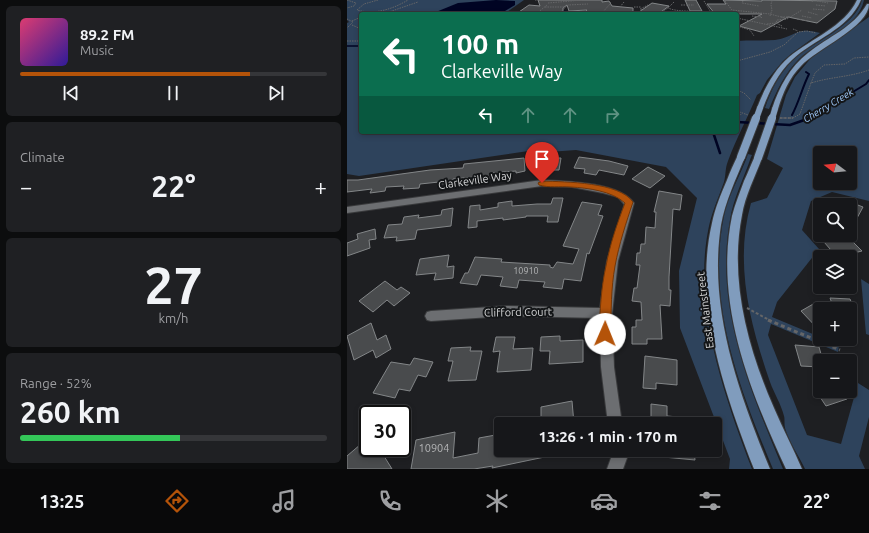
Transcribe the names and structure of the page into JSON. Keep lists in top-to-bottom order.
{
  "streets": {
    "main road": ["East Mainstreet"],
    "street": ["Clarkeville Way", "Clifford Court"]
  },
  "crossings": [
    ["Clarkeville Way", "Clifford Court"]
  ],
  "water": ["Cherry Creek"],
  "house_numbers": ["10910", "10904"],
  "north": "left",
  "page": {
    "turn": ["100 m", "Clarkeville Way"],
    "song": ["89.2 FM", "Music"],
    "tile": [
      "Climate",
      ["27", "km/h"],
      ["Range · 52%", "260 km"]
    ],
    "map_buttons": ["+", "−"],
    "heat": ["−", "22°", "+"],
    "limit": "30",
    "trip": "13:26 · 1 min · 170 m",
    "tabs": ["13:25", "22°"]
  }
}
